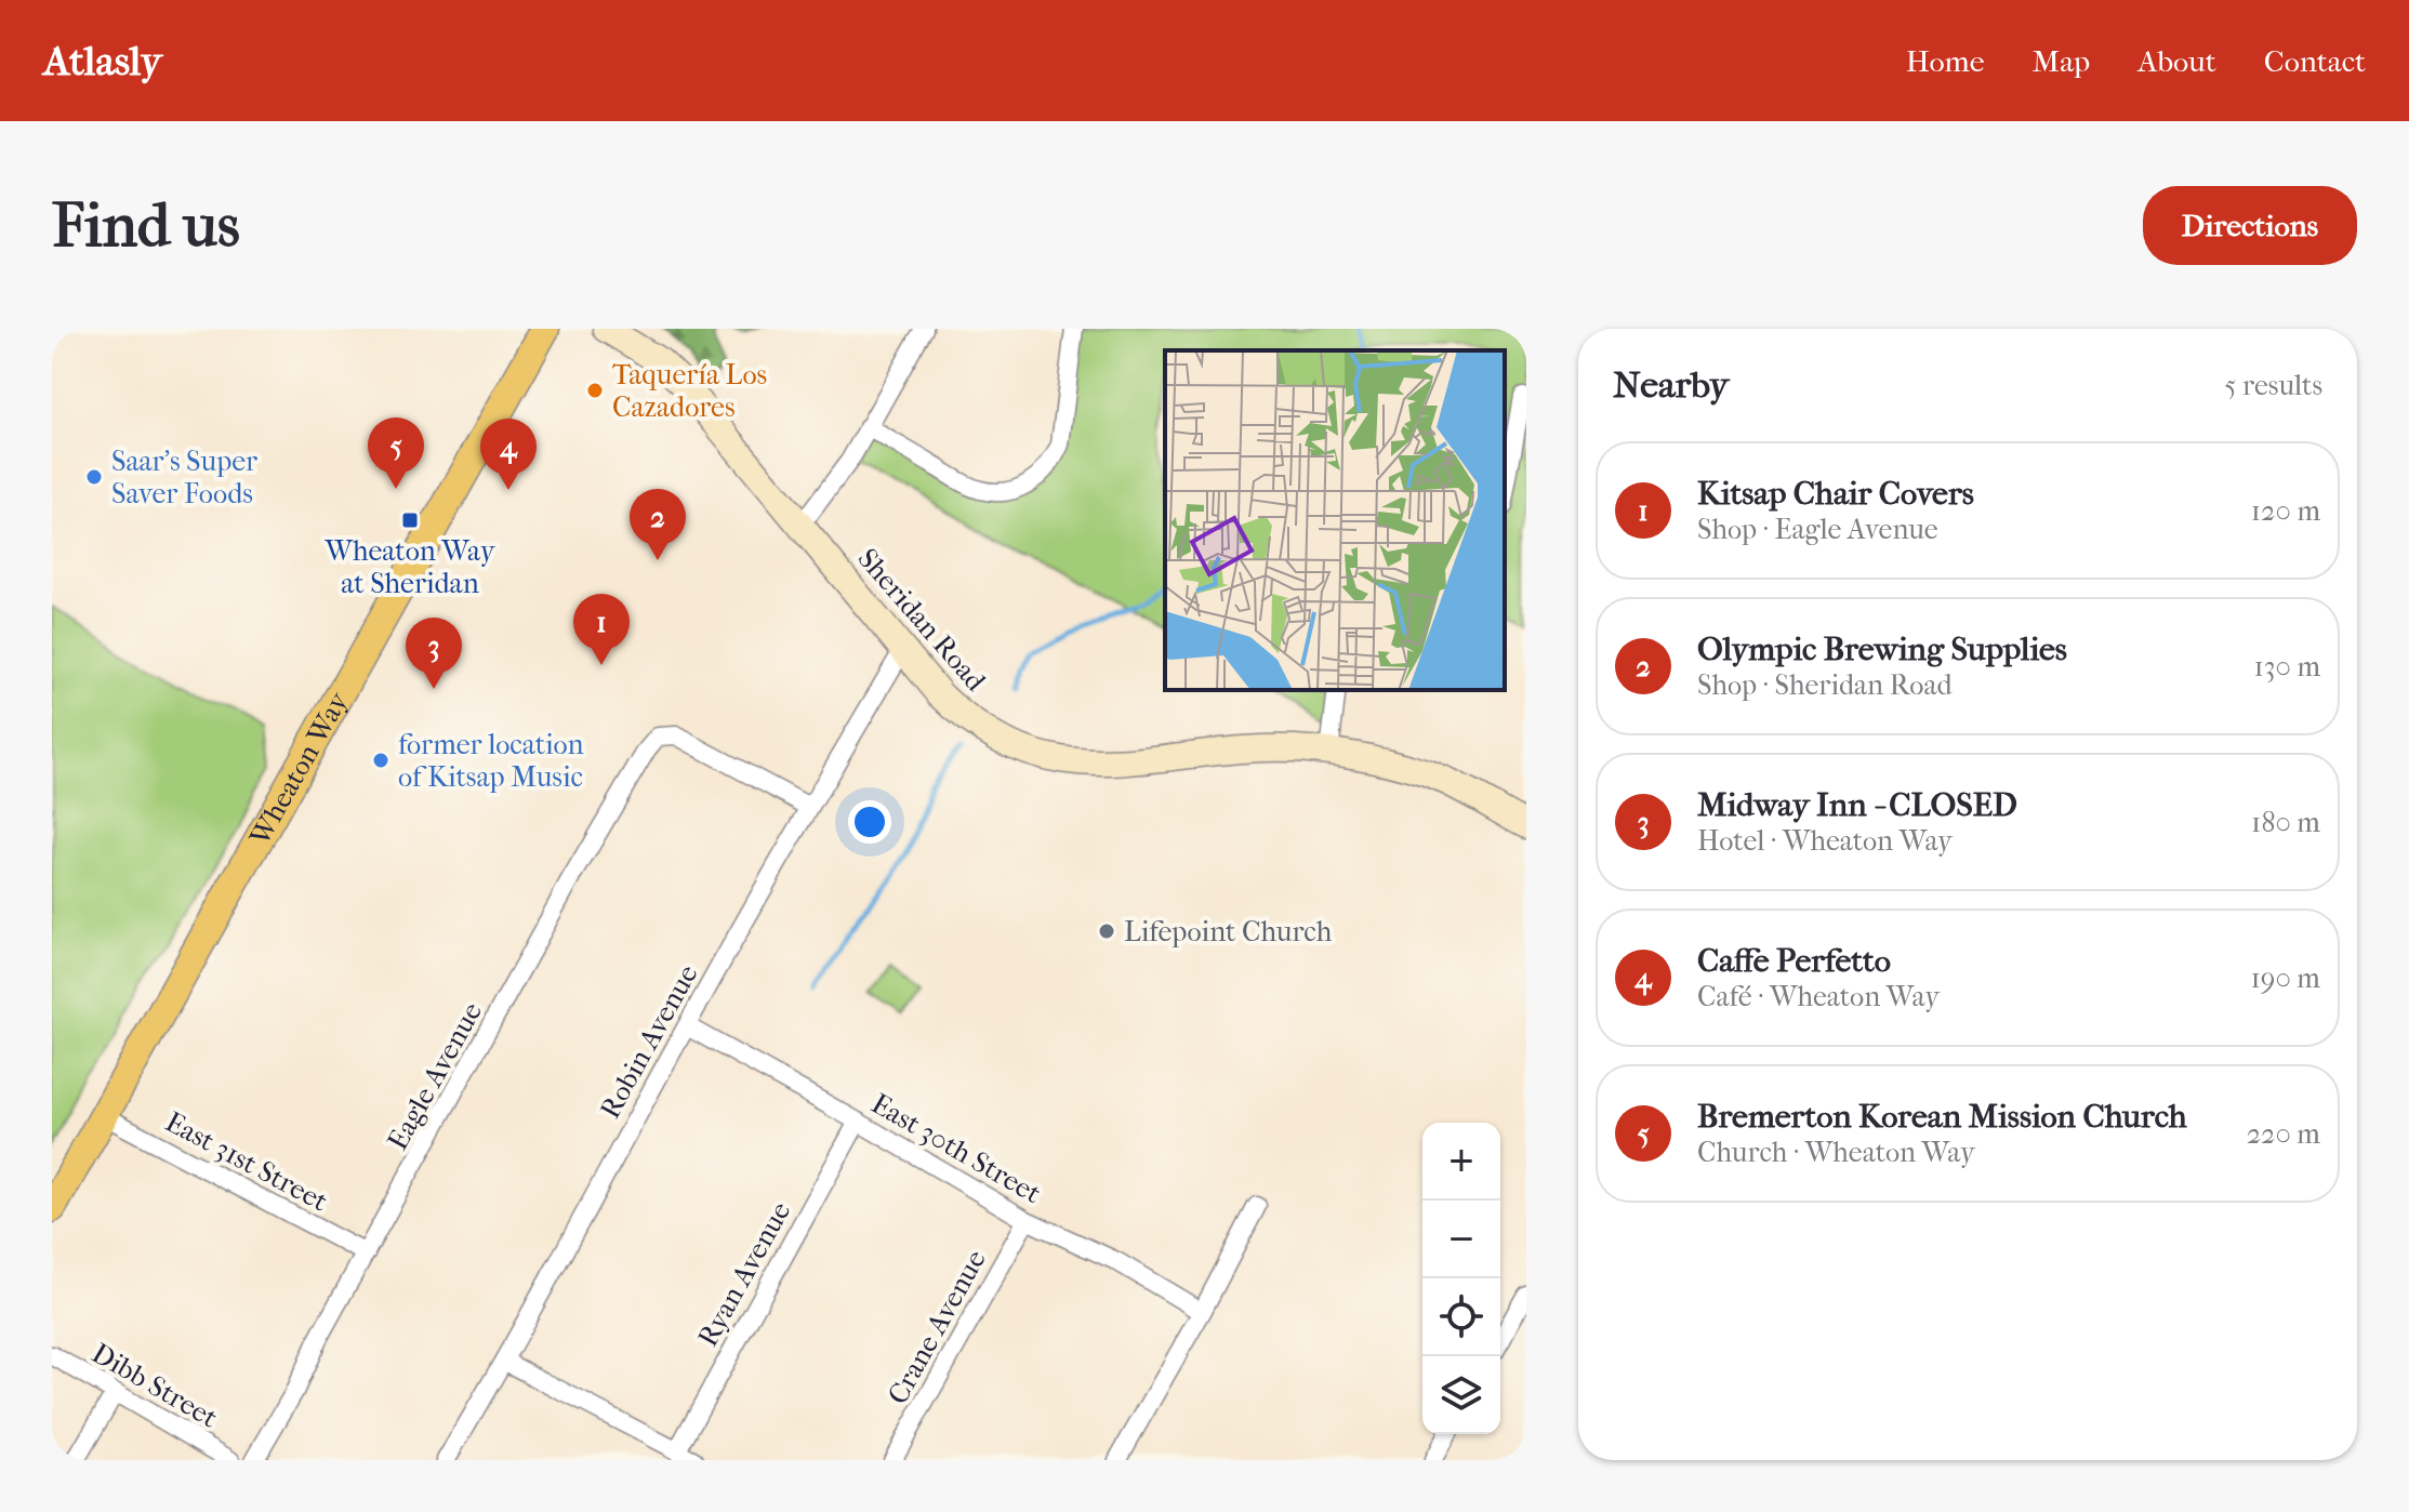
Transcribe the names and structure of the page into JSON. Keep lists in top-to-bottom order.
{
  "streets": {
    "main road": ["Sheridan Road", "Wheaton Way"],
    "street": [
      "Robin Avenue",
      "Eagle Avenue",
      "East 30th Street",
      "East 31st Street",
      "Ryan Avenue",
      "Crane Avenue",
      "Dibb Street"
    ]
  },
  "crossings": [
    ["Sheridan Road", "Robin Avenue"],
    ["Wheaton Way", "East 31st Street"],
    ["Robin Avenue", "Eagle Avenue"],
    ["Robin Avenue", "East 30th Street"],
    ["Eagle Avenue", "East 31st Street"],
    ["East 30th Street", "Ryan Avenue"],
    ["East 30th Street", "Crane Avenue"]
  ],
  "places": {
    "other": [
      "Taquería Los Cazadores",
      "Saar's Super Saver Foods",
      "former location of Kitsap Music",
      "Lifepoint Church"
    ],
    "transit": ["Wheaton Way at Sheridan"]
  },
  "page": {
    "header": "Atlasly",
    "nav": [
      "Home",
      "Map",
      "About",
      "Contact"
    ],
    "buttons": "Directions",
    "title": "Find us",
    "heading": ["Nearby", "5 results"],
    "pins": [
      "5",
      "4",
      "2",
      "1",
      "3"
    ],
    "list": [
      {
        "mark": "1",
        "name": "Kitsap Chair Covers",
        "note": "Shop · Eagle Avenue",
        "value": "120 m"
      },
      {
        "mark": "2",
        "name": "Olympic Brewing Supplies",
        "note": "Shop · Sheridan Road",
        "value": "130 m"
      },
      {
        "mark": "3",
        "name": "Midway Inn - CLOSED",
        "note": "Hotel · Wheaton Way",
        "value": "180 m"
      },
      {
        "mark": "4",
        "name": "Caffe Perfetto",
        "note": "Café · Wheaton Way",
        "value": "190 m"
      },
      {
        "mark": "5",
        "name": "Bremerton Korean Mission Church",
        "note": "Church · Wheaton Way",
        "value": "220 m"
      }
    ],
    "map_buttons": ["+", "−"]
  }
}
